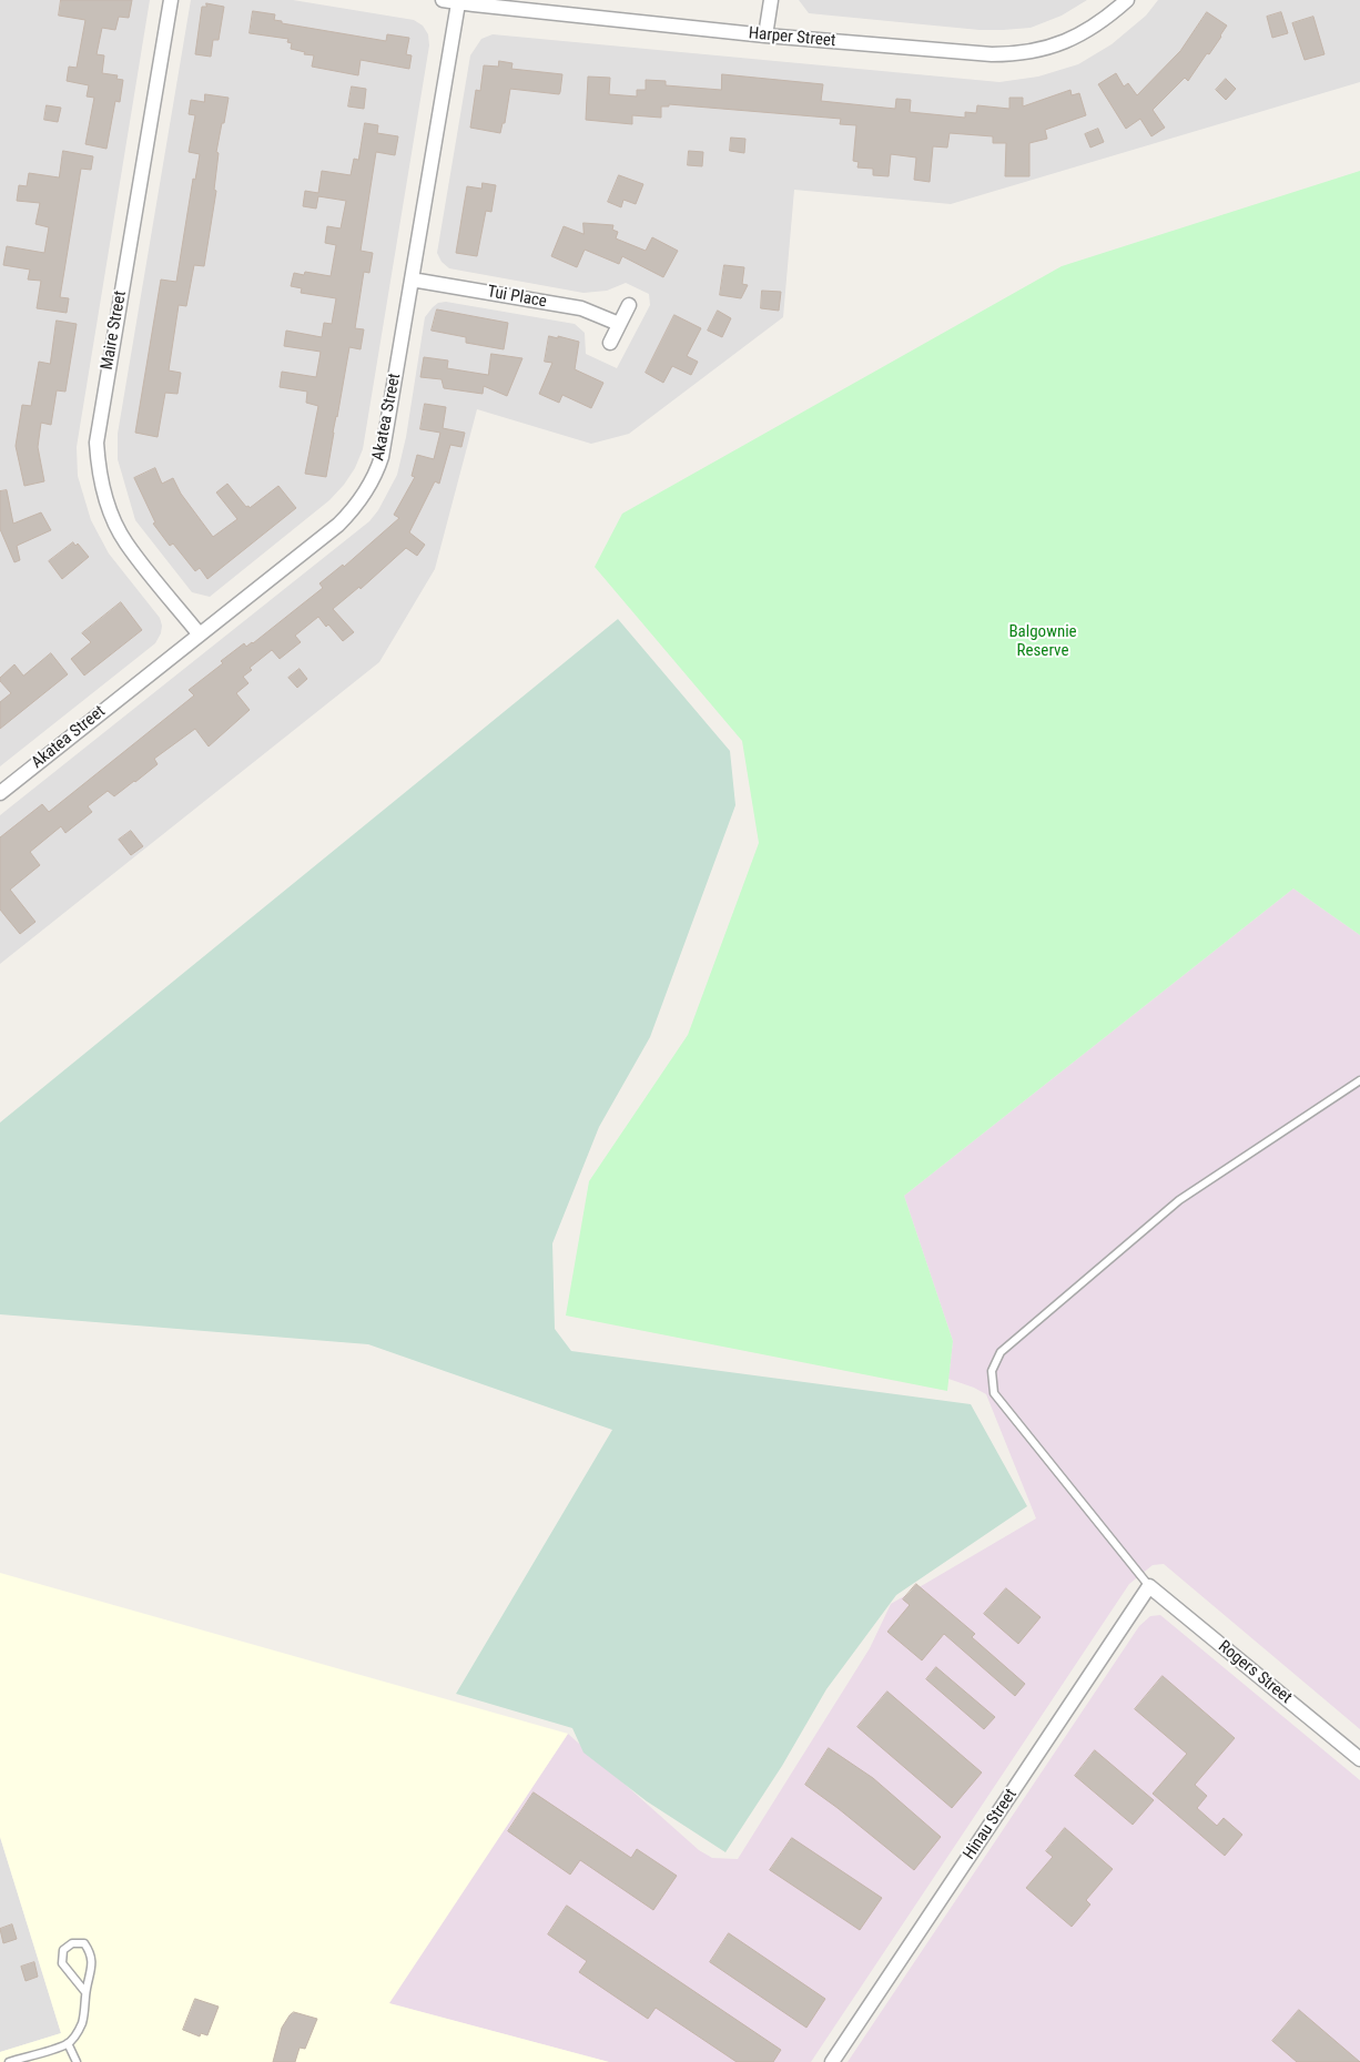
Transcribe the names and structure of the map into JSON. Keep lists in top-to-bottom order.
{
  "streets": {
    "street": [
      "Harper Street",
      "Tui Place",
      "Maire Street",
      "Akatea Street",
      "Rogers Street",
      "Hinau Street"
    ]
  },
  "crossings": [
    ["Harper Street", "Akatea Street"],
    ["Tui Place", "Akatea Street"],
    ["Maire Street", "Akatea Street"],
    ["Rogers Street", "Hinau Street"]
  ],
  "parks": ["Balgownie Reserve"]
}
